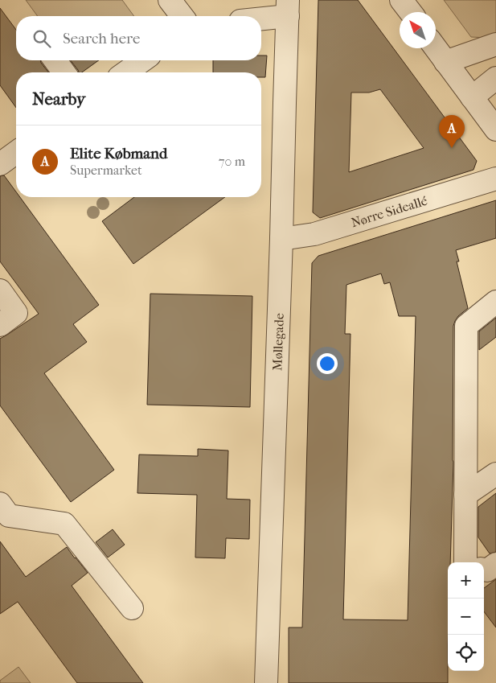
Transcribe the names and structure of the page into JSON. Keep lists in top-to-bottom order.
{
  "streets": {
    "street": ["Nørre Sideallé", "Møllegade"]
  },
  "crossings": [
    ["Nørre Sideallé", "Møllegade"]
  ],
  "north": "top left",
  "page": {
    "search": "Search here",
    "heading": "Nearby",
    "pins": "A",
    "list": [
      {
        "mark": "A",
        "name": "Elite Købmand",
        "note": "Supermarket",
        "value": "70 m"
      }
    ],
    "map_buttons": ["+", "−"]
  }
}
